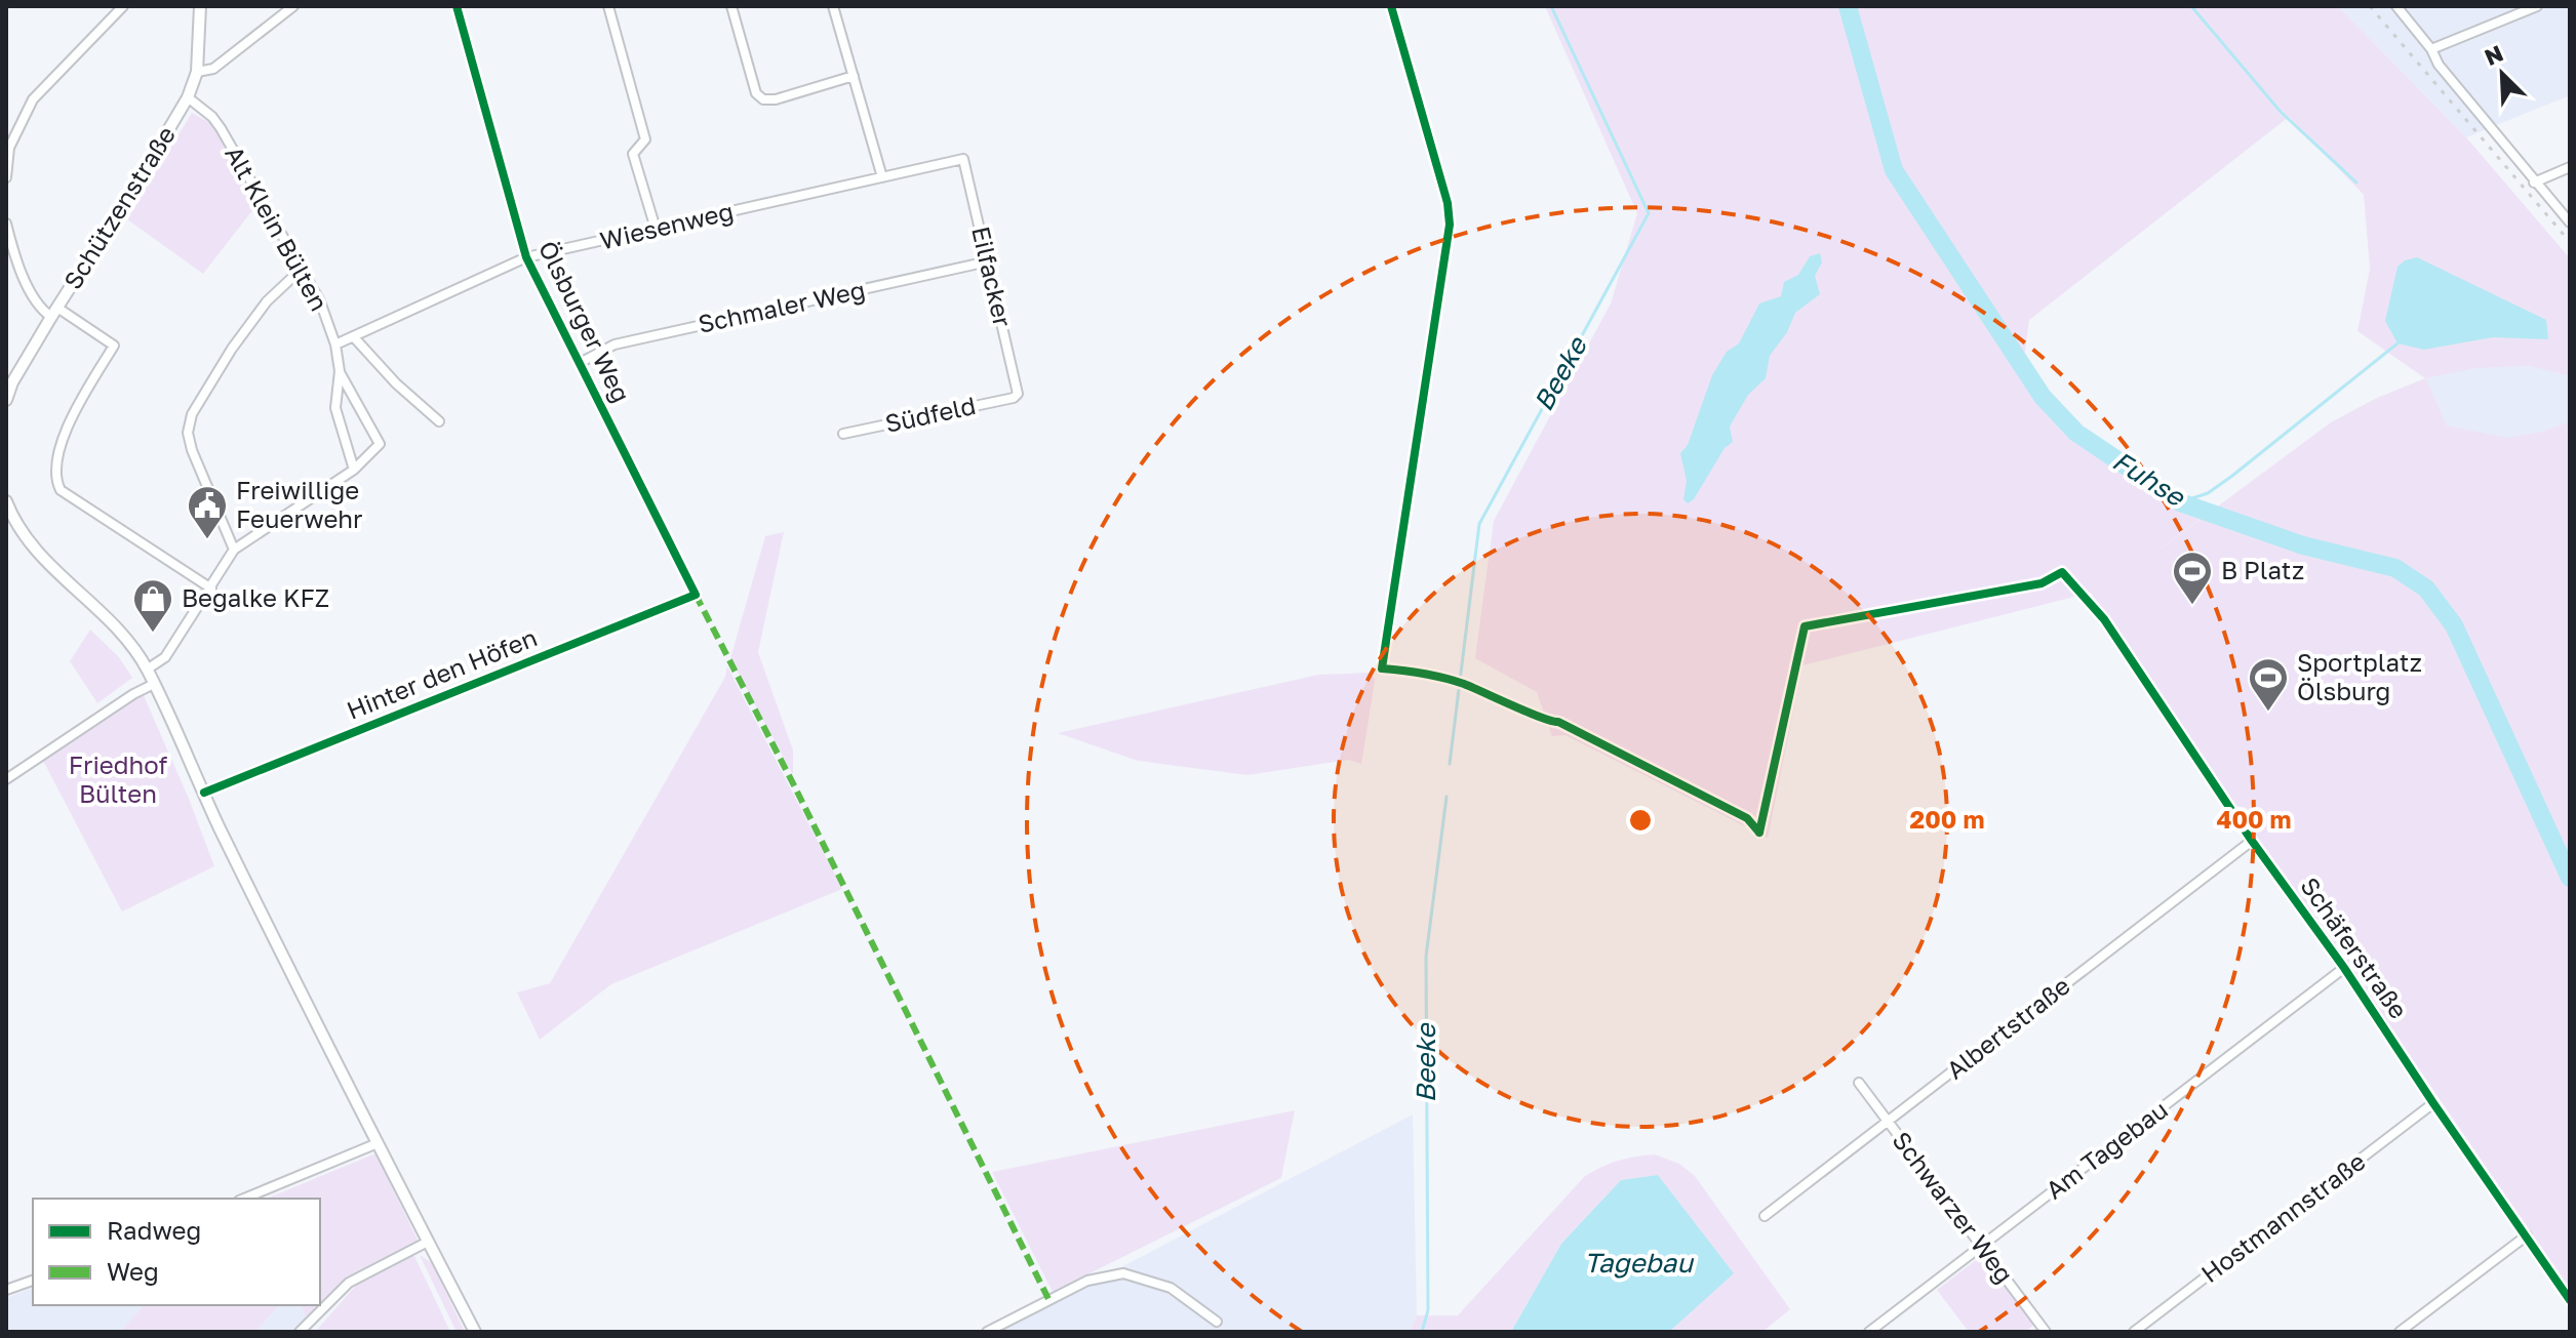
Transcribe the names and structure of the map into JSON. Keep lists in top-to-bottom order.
{
  "streets": {
    "street": [
      "Schützenstraße",
      "Wiesenweg",
      "Alt Klein Bülten",
      "Eilfacker",
      "Schmaler Weg",
      "Ölsburger Weg",
      "Südfeld",
      "Hinter den Höfen",
      "Schäferstraße",
      "Albertstraße",
      "Am Tagebau",
      "Schwarzer Weg",
      "Hostmannstraße"
    ]
  },
  "crossings": [
    ["Schützenstraße", "Alt Klein Bülten"],
    ["Wiesenweg", "Alt Klein Bülten"],
    ["Wiesenweg", "Eilfacker"],
    ["Wiesenweg", "Ölsburger Weg"],
    ["Eilfacker", "Schmaler Weg"],
    ["Eilfacker", "Südfeld"],
    ["Schmaler Weg", "Ölsburger Weg"],
    ["Ölsburger Weg", "Hinter den Höfen"],
    ["Schäferstraße", "Albertstraße"],
    ["Schäferstraße", "Am Tagebau"],
    ["Schäferstraße", "Hostmannstraße"],
    ["Albertstraße", "Schwarzer Weg"],
    ["Am Tagebau", "Schwarzer Weg"]
  ],
  "water": ["Beeke", "Fuhse", "Tagebau"],
  "parks": ["Friedhof Bülten"],
  "places": {
    "public building": ["Freiwillige Feuerwehr"],
    "sports": ["B Platz", "Sportplatz Ölsburg"],
    "shop": ["Begalke KFZ"]
  },
  "legend": ["Radweg", "Weg"],
  "north": "top left",
  "rings": ["200 m", "400 m"]
}
